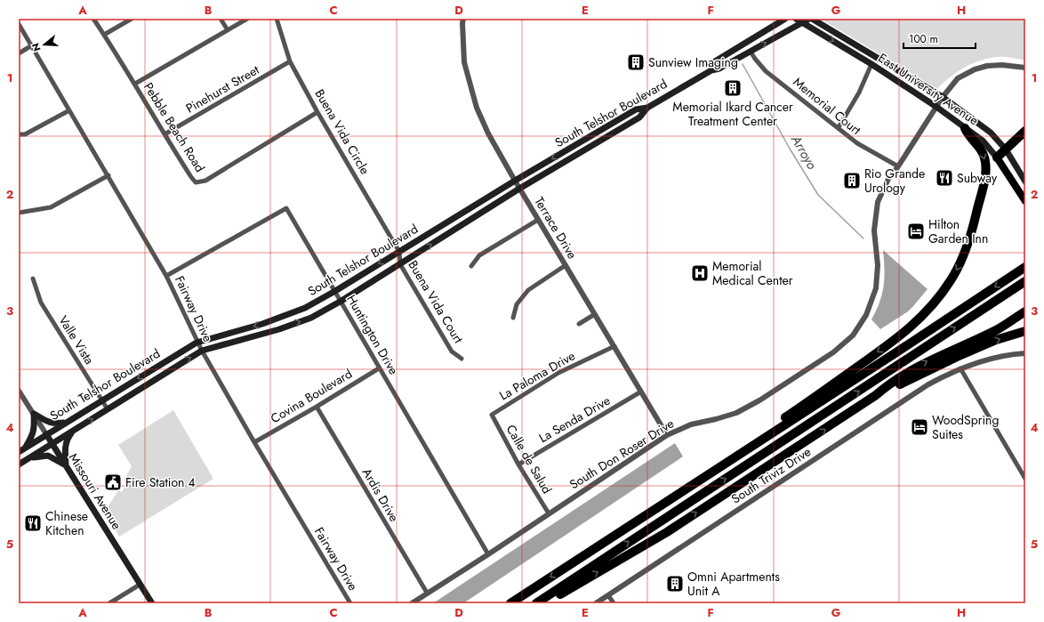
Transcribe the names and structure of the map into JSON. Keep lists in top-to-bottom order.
{
  "streets": {
    "main road": ["East University Avenue", "South Telshor Boulevard", "Missouri Avenue"],
    "street": [
      "Pinehurst Street",
      "Memorial Court",
      "Pebble Beach Road",
      "Buena Vida Circle",
      "Terrace Drive",
      "Buena Vida Court",
      "Fairway Drive",
      "Huntington Drive",
      "Valle Vista",
      "La Paloma Drive",
      "Covina Boulevard",
      "La Senda Drive",
      "South Don Roser Drive",
      "Calle de Salud",
      "South Triviz Drive",
      "Ardis Drive"
    ]
  },
  "crossings": [
    ["Pinehurst Street", "Pebble Beach Road"],
    ["Pinehurst Street", "Buena Vida Circle"],
    ["East University Avenue", "South Telshor Boulevard"],
    ["East University Avenue", "South Don Roser Drive"],
    ["Memorial Court", "South Telshor Boulevard"],
    ["Memorial Court", "South Don Roser Drive"],
    ["South Telshor Boulevard", "Buena Vida Circle"],
    ["South Telshor Boulevard", "Terrace Drive"],
    ["South Telshor Boulevard", "Buena Vida Court"],
    ["South Telshor Boulevard", "Fairway Drive"],
    ["South Telshor Boulevard", "Huntington Drive"],
    ["South Telshor Boulevard", "Valle Vista"],
    ["South Telshor Boulevard", "Missouri Avenue"],
    ["Pebble Beach Road", "Buena Vida Circle"],
    ["Buena Vida Circle", "Buena Vida Court"],
    ["Terrace Drive", "La Paloma Drive"],
    ["Terrace Drive", "La Senda Drive"],
    ["Terrace Drive", "South Don Roser Drive"],
    ["Fairway Drive", "Huntington Drive"],
    ["Fairway Drive", "Covina Boulevard"],
    ["Huntington Drive", "Covina Boulevard"],
    ["Huntington Drive", "South Don Roser Drive"],
    ["La Paloma Drive", "Calle de Salud"],
    ["Covina Boulevard", "Ardis Drive"],
    ["La Senda Drive", "Calle de Salud"],
    ["South Don Roser Drive", "Calle de Salud"],
    ["South Don Roser Drive", "Ardis Drive"]
  ],
  "water": ["Arroyo"],
  "places": {
    "building": [
      "Sunview Imaging",
      "Memorial Ikard Cancer Treatment Center",
      "Rio Grande Urology",
      "Omni Apartments Unit A"
    ],
    "restaurant": ["Subway", "Chinese Kitchen"],
    "hotel": ["Hilton Garden Inn", "WoodSpring Suites"],
    "hospital": ["Memorial Medical Center"],
    "public building": ["Fire Station 4"]
  },
  "scale_bar": "100 m",
  "north": "left",
  "grid": {
    "columns": [
      "A",
      "B",
      "C",
      "D",
      "E",
      "F",
      "G",
      "H"
    ],
    "rows": [
      "1",
      "2",
      "3",
      "4",
      "5"
    ]
  }
}
